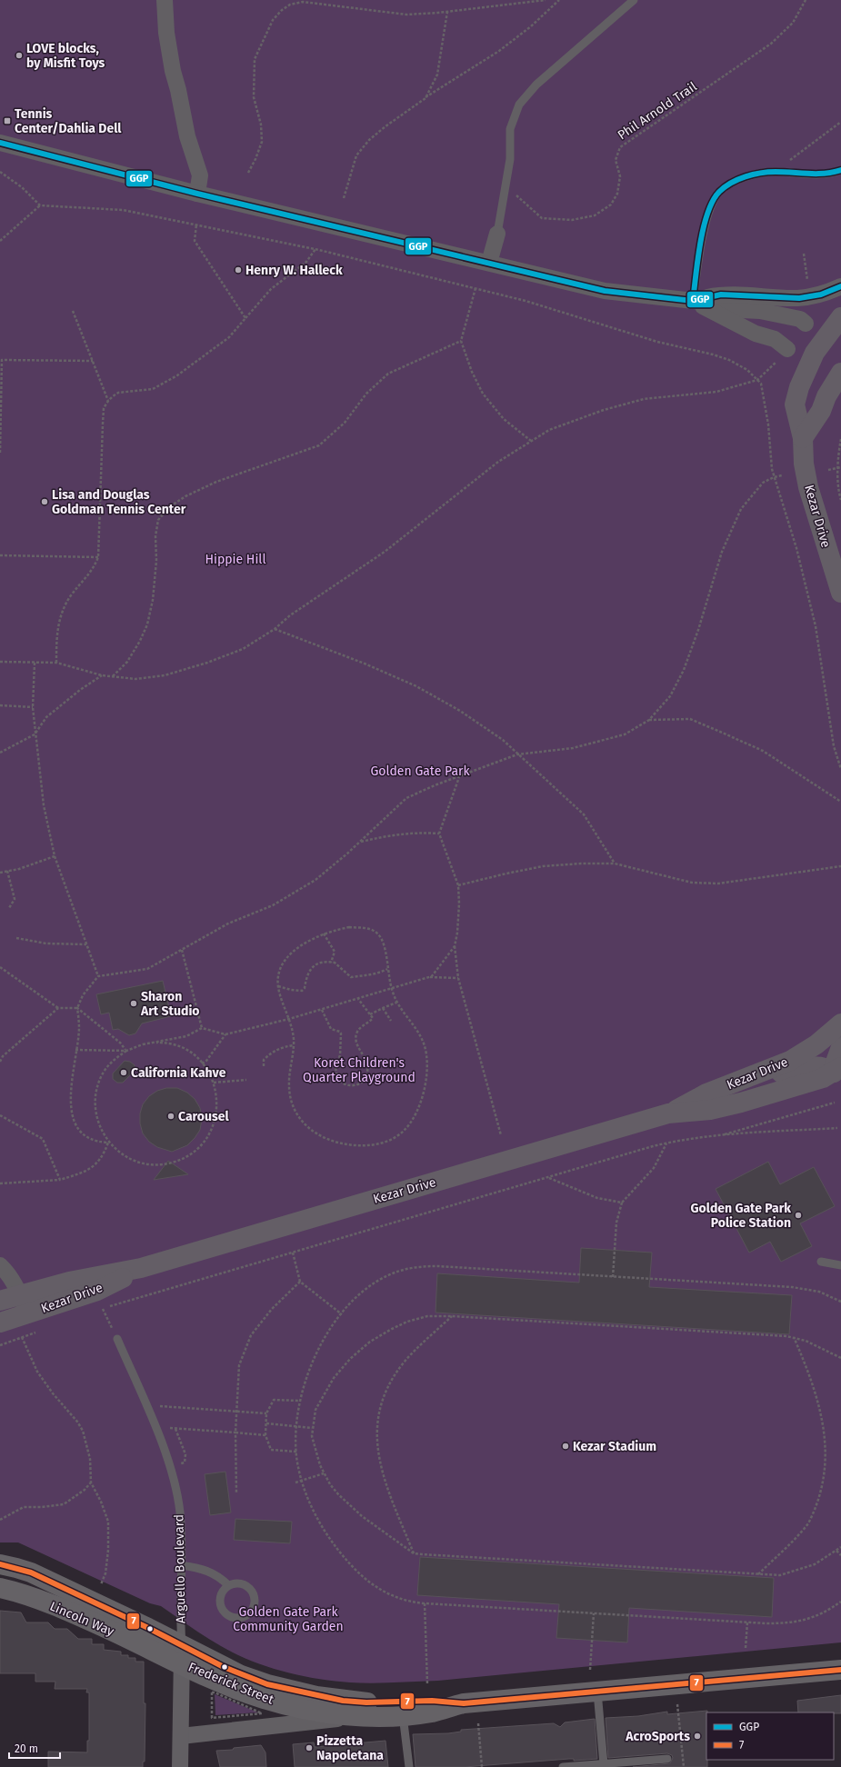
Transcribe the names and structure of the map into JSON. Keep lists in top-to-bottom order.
{
  "streets": {
    "main road": ["Kezar Drive", "Lincoln Way", "Frederick Street"],
    "street": ["Arguello Boulevard"],
    "path": ["Phil Arnold Trail"]
  },
  "crossings": [
    ["Arguello Boulevard", "Lincoln Way"],
    ["Arguello Boulevard", "Frederick Street"],
    ["Lincoln Way", "Frederick Street"]
  ],
  "parks": [
    "Hippie Hill",
    "Golden Gate Park",
    "Koret Children's Quarter Playground",
    "Golden Gate Park Community Garden"
  ],
  "places": {
    "other": [
      "LOVE blocks, by Misfit Toys",
      "Henry W. Halleck",
      "Lisa and Douglas Goldman Tennis Center",
      "Sharon Art Studio",
      "California Kahve",
      "Carousel",
      "Golden Gate Park Police Station",
      "Kezar Stadium",
      "AcroSports",
      "Pizzetta Napoletana"
    ],
    "transit": ["Tennis Center/Dahlia Dell"]
  },
  "lines": ["transit line GGP", "transit line 7"],
  "legend": ["GGP", "7"],
  "scale_bar": "20 m"
}
